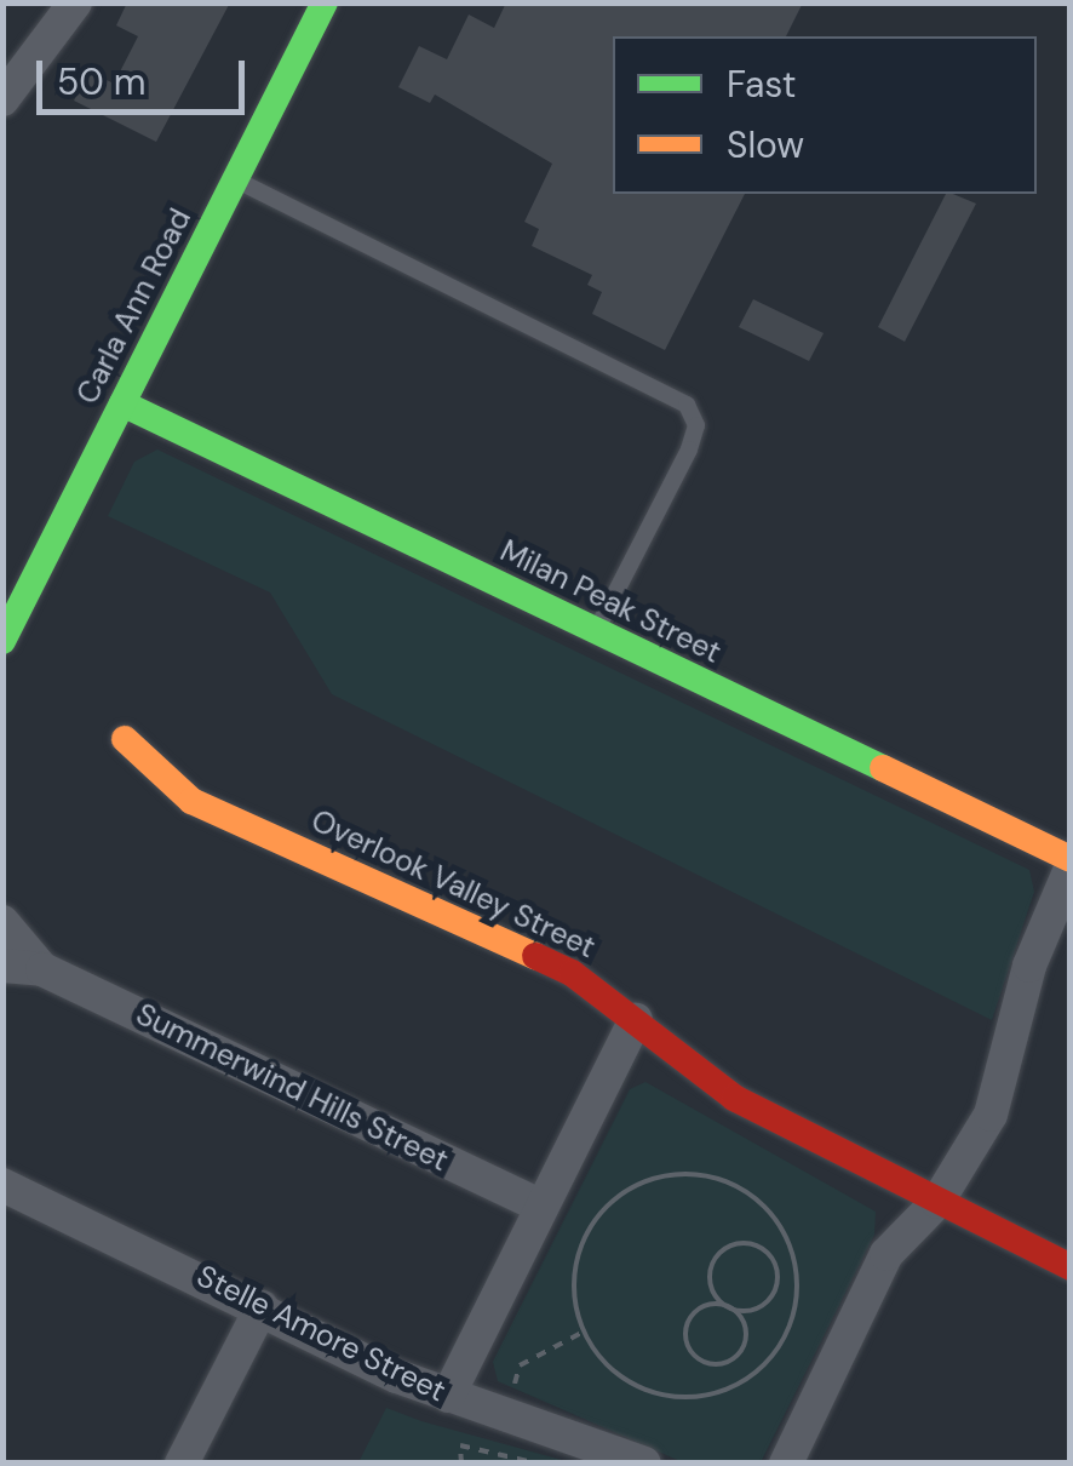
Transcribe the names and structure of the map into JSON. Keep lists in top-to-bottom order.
{
  "streets": {
    "street": [
      "Carla Ann Road",
      "Milan Peak Street",
      "Overlook Valley Street",
      "Summerwind Hills Street",
      "Stelle Amore Street"
    ]
  },
  "crossings": [
    ["Carla Ann Road", "Milan Peak Street"]
  ],
  "legend": ["Fast", "Slow"],
  "scale_bar": "50 m"
}
